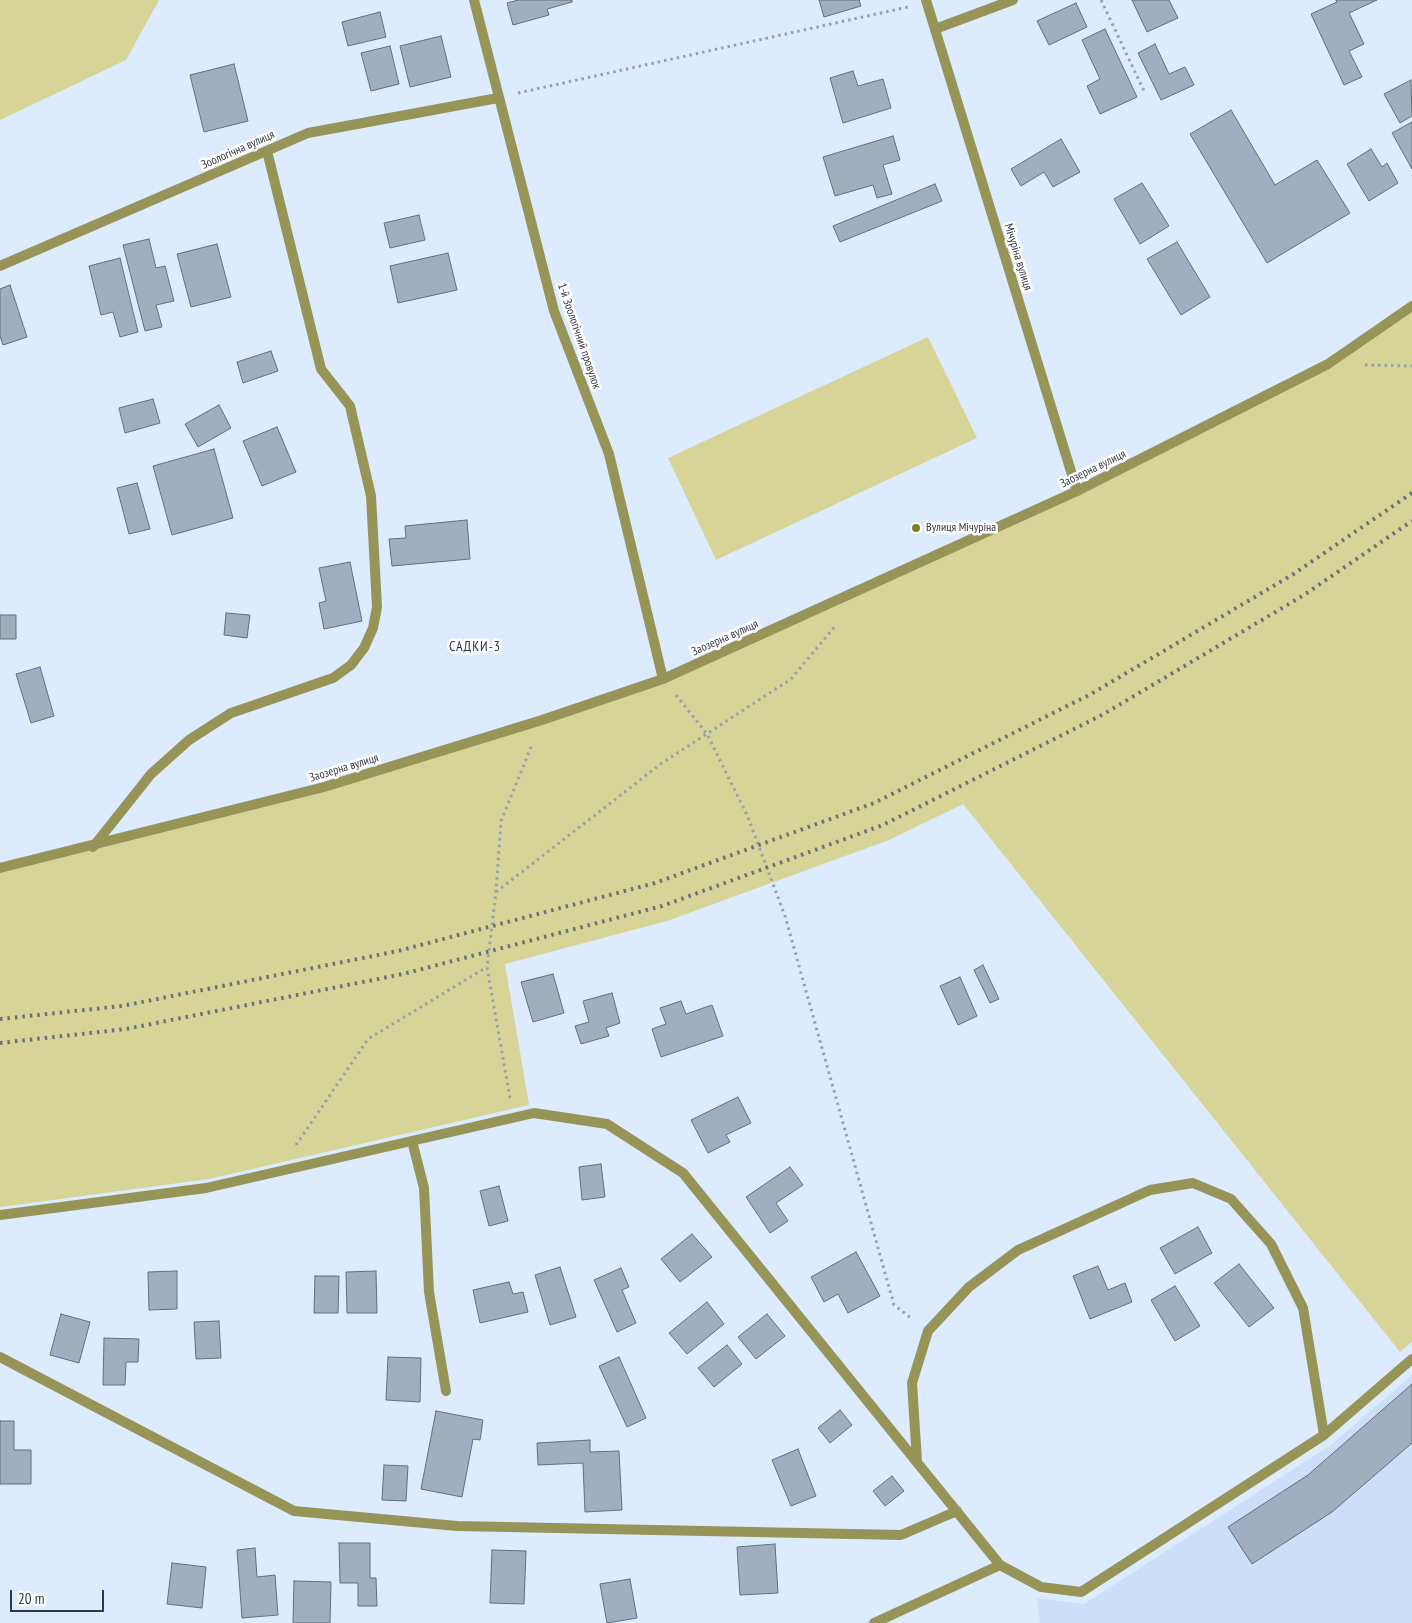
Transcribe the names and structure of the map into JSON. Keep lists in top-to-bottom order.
{
  "streets": {
    "street": [
      "Зоологічна вулиця",
      "Мічуріна вулиця",
      "1-й Зоологічний провулок",
      "Заозерна вулиця"
    ]
  },
  "crossings": [
    ["Зоологічна вулиця", "1-й Зоологічний провулок"],
    ["Мічуріна вулиця", "Заозерна вулиця"],
    ["1-й Зоологічний провулок", "Заозерна вулиця"]
  ],
  "districts": ["САДКИ-3"],
  "places": ["Вулиця Мічуріна"],
  "scale_bar": "20 m"
}
